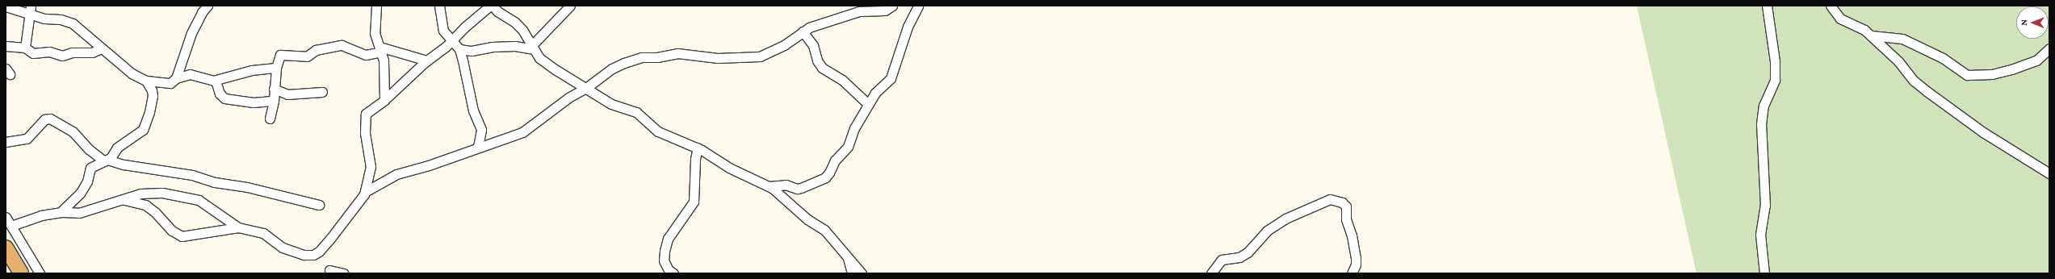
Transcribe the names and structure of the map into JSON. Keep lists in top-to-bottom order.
{
  "north": "left"
}
